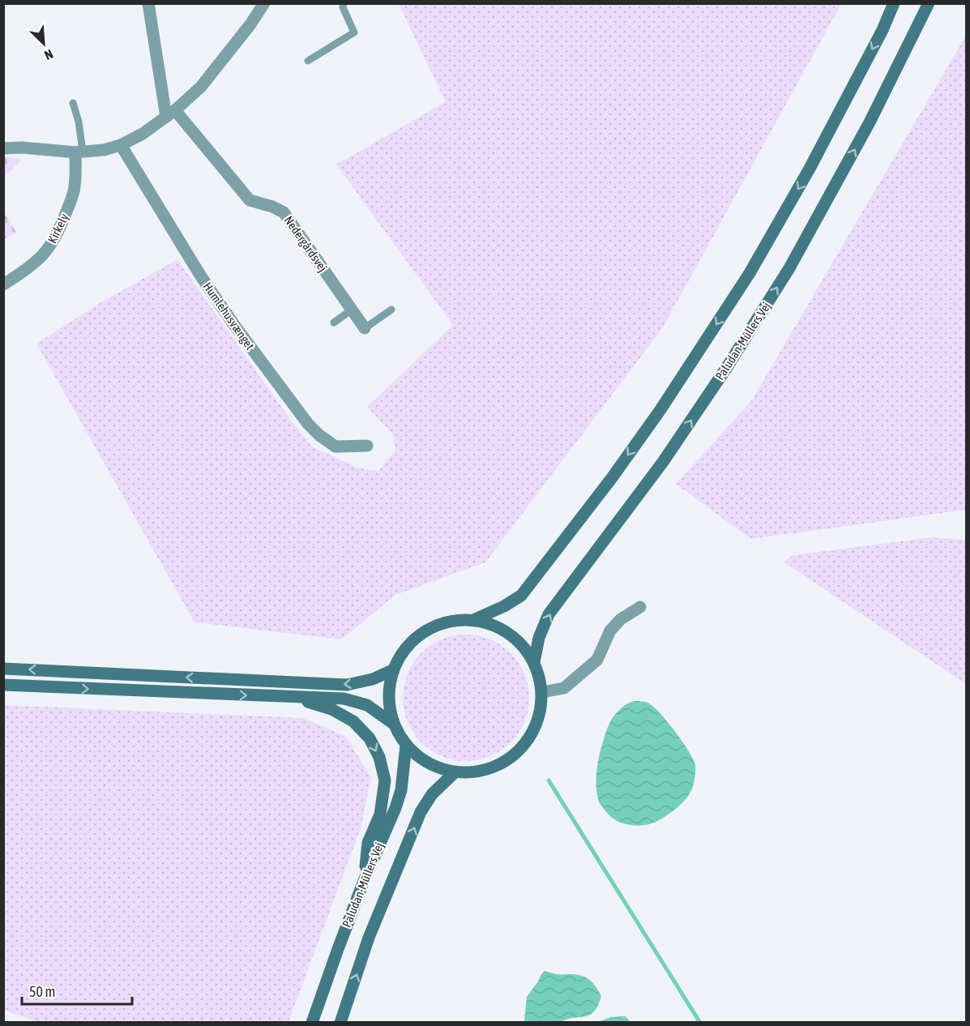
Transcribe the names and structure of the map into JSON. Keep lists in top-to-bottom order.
{
  "streets": {
    "street": [
      "Kirkely",
      "Nedergårdsvej",
      "Humlehusvænget",
      "Paludan-Müllers Vej"
    ]
  },
  "scale_bar": "50 m",
  "north": "bottom right"
}
